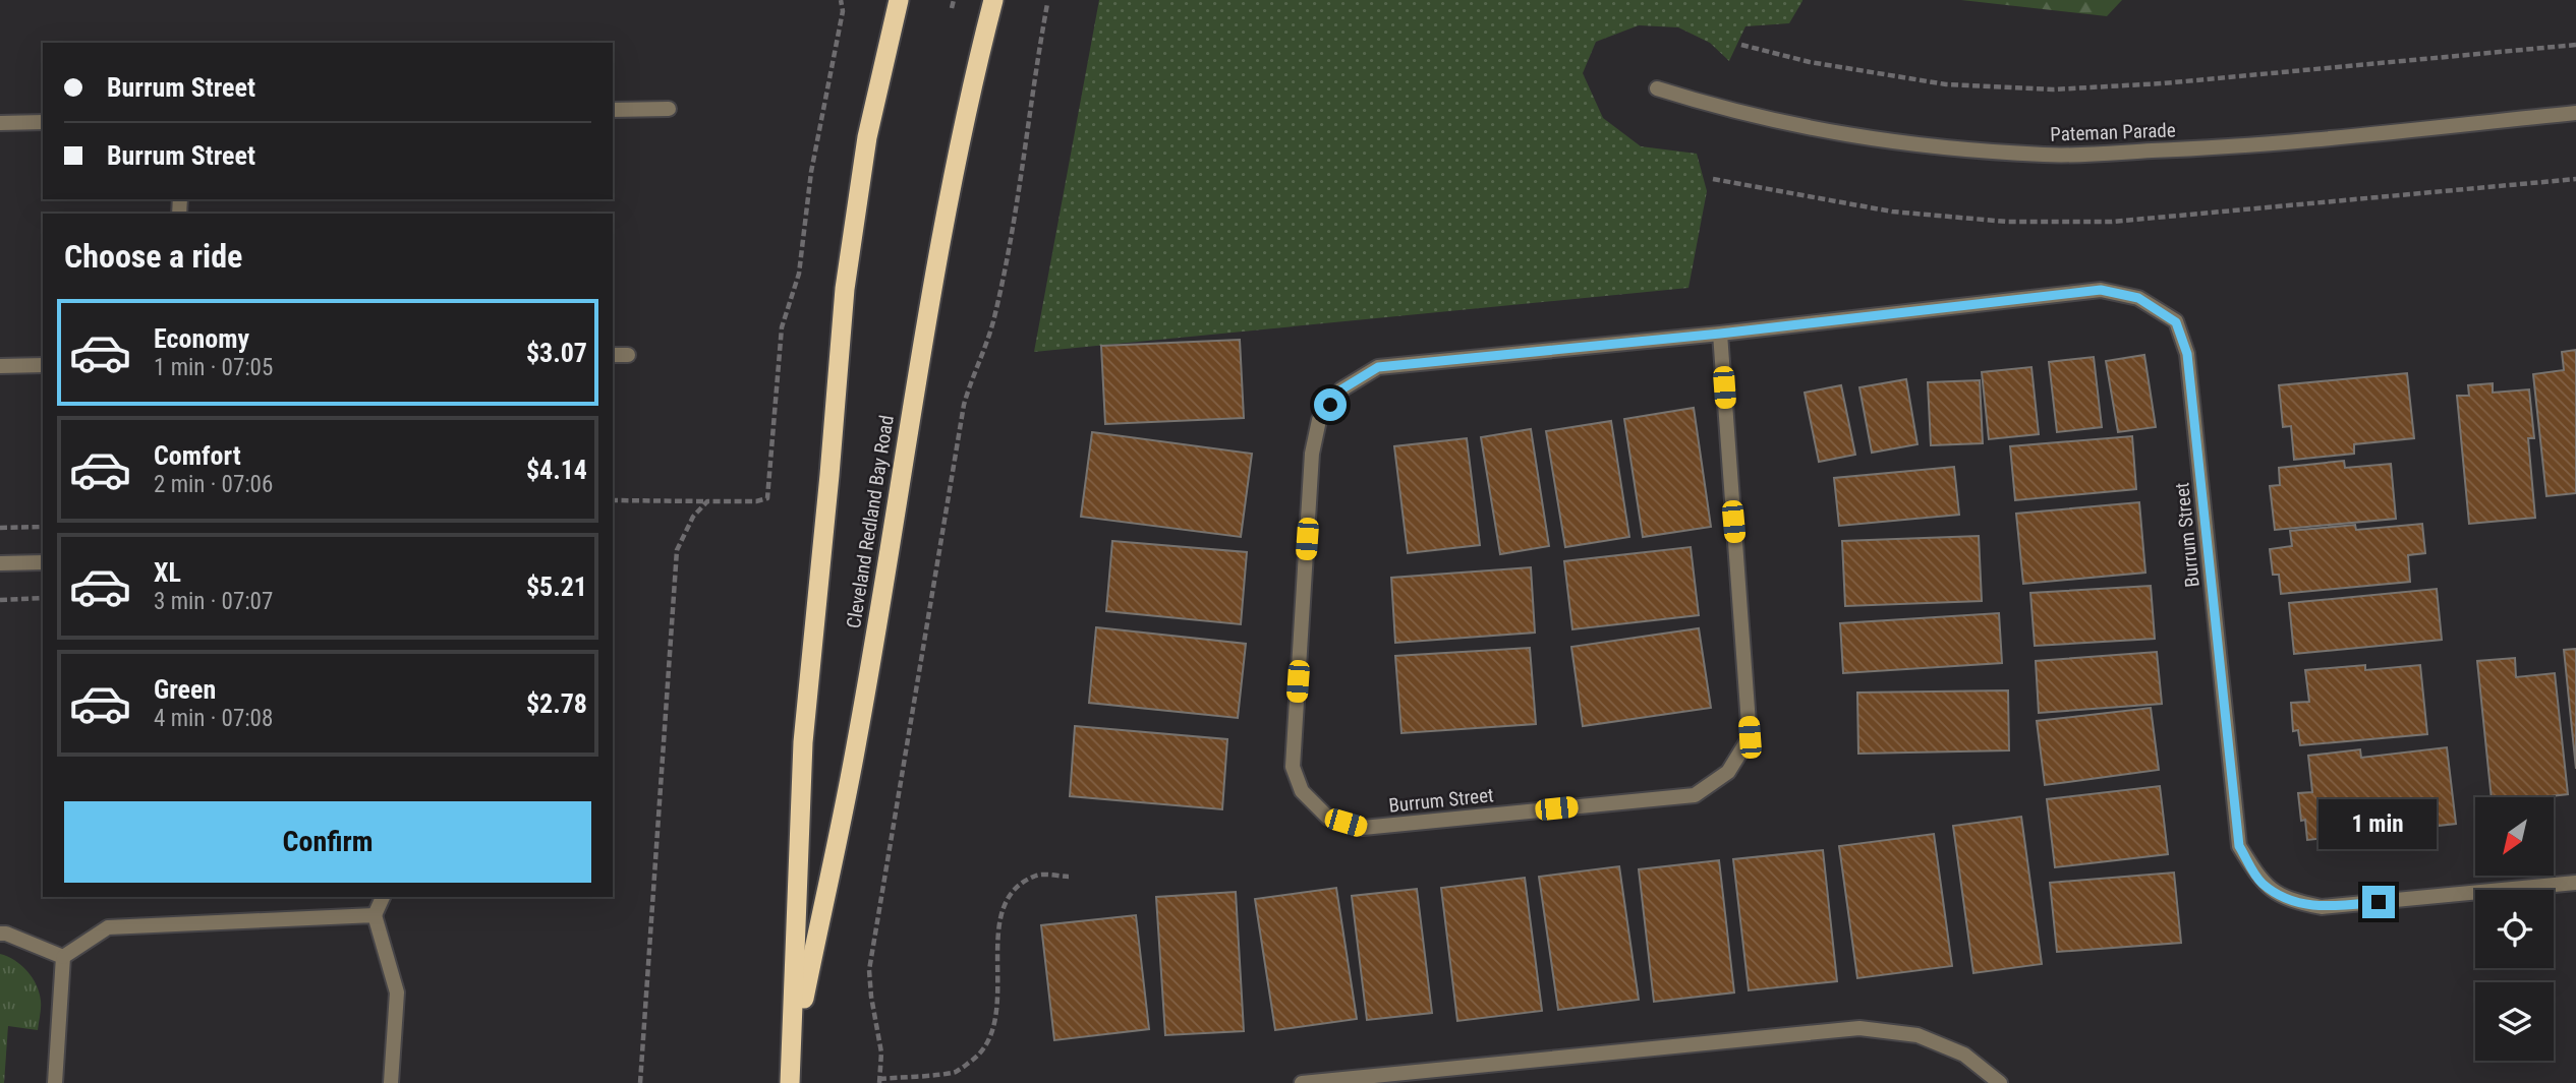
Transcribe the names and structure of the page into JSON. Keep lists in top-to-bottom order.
{
  "streets": {
    "highway": ["Cleveland Redland Bay Road"],
    "street": ["Pateman Parade", "Burrum Street"]
  },
  "north": "bottom left",
  "page": {
    "banner": ["Burrum Street", "Burrum Street"],
    "heading": "Choose a ride",
    "list": [
      {
        "name": "Economy",
        "note": "1 min · 07:05",
        "value": "$3.07"
      },
      {
        "name": "Comfort",
        "note": "2 min · 07:06",
        "value": "$4.14"
      },
      {
        "name": "XL",
        "note": "3 min · 07:07",
        "value": "$5.21"
      },
      {
        "name": "Green",
        "note": "4 min · 07:08",
        "value": "$2.78"
      }
    ],
    "buttons": "Confirm",
    "bubble": "1 min"
  }
}
